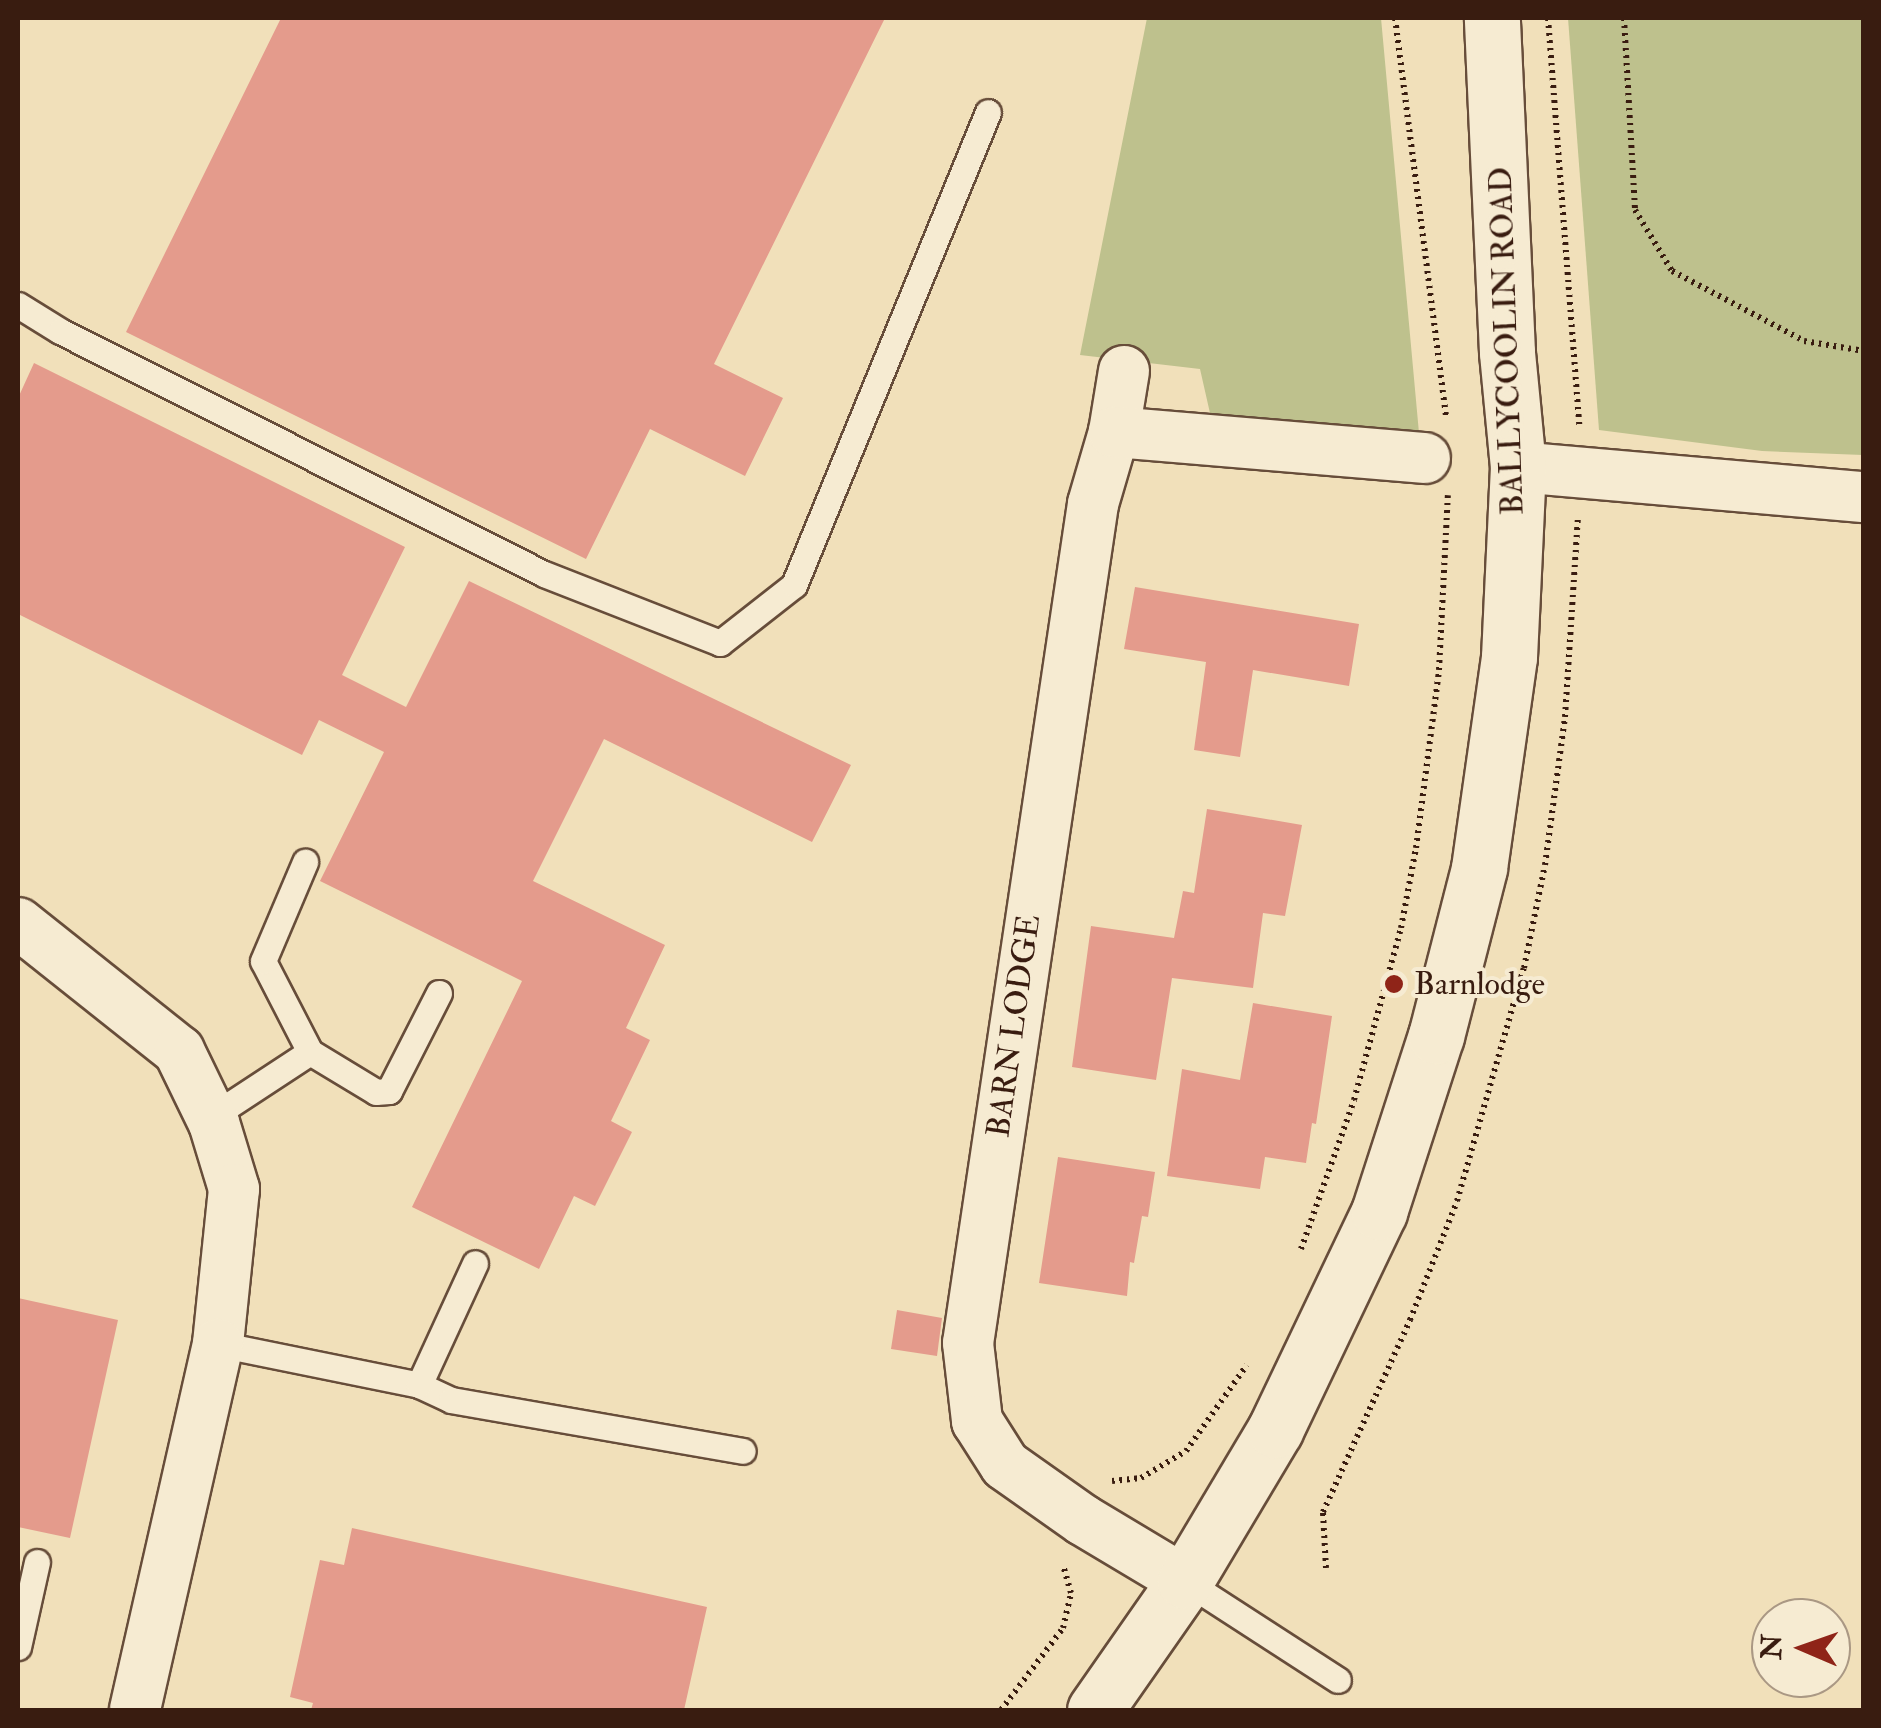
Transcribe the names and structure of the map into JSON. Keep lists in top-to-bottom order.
{
  "streets": {
    "street": ["BALLYCOOLIN ROAD", "BARN LODGE"]
  },
  "crossings": [
    ["BALLYCOOLIN ROAD", "BARN LODGE"]
  ],
  "places": ["Barnlodge"],
  "north": "left"
}
